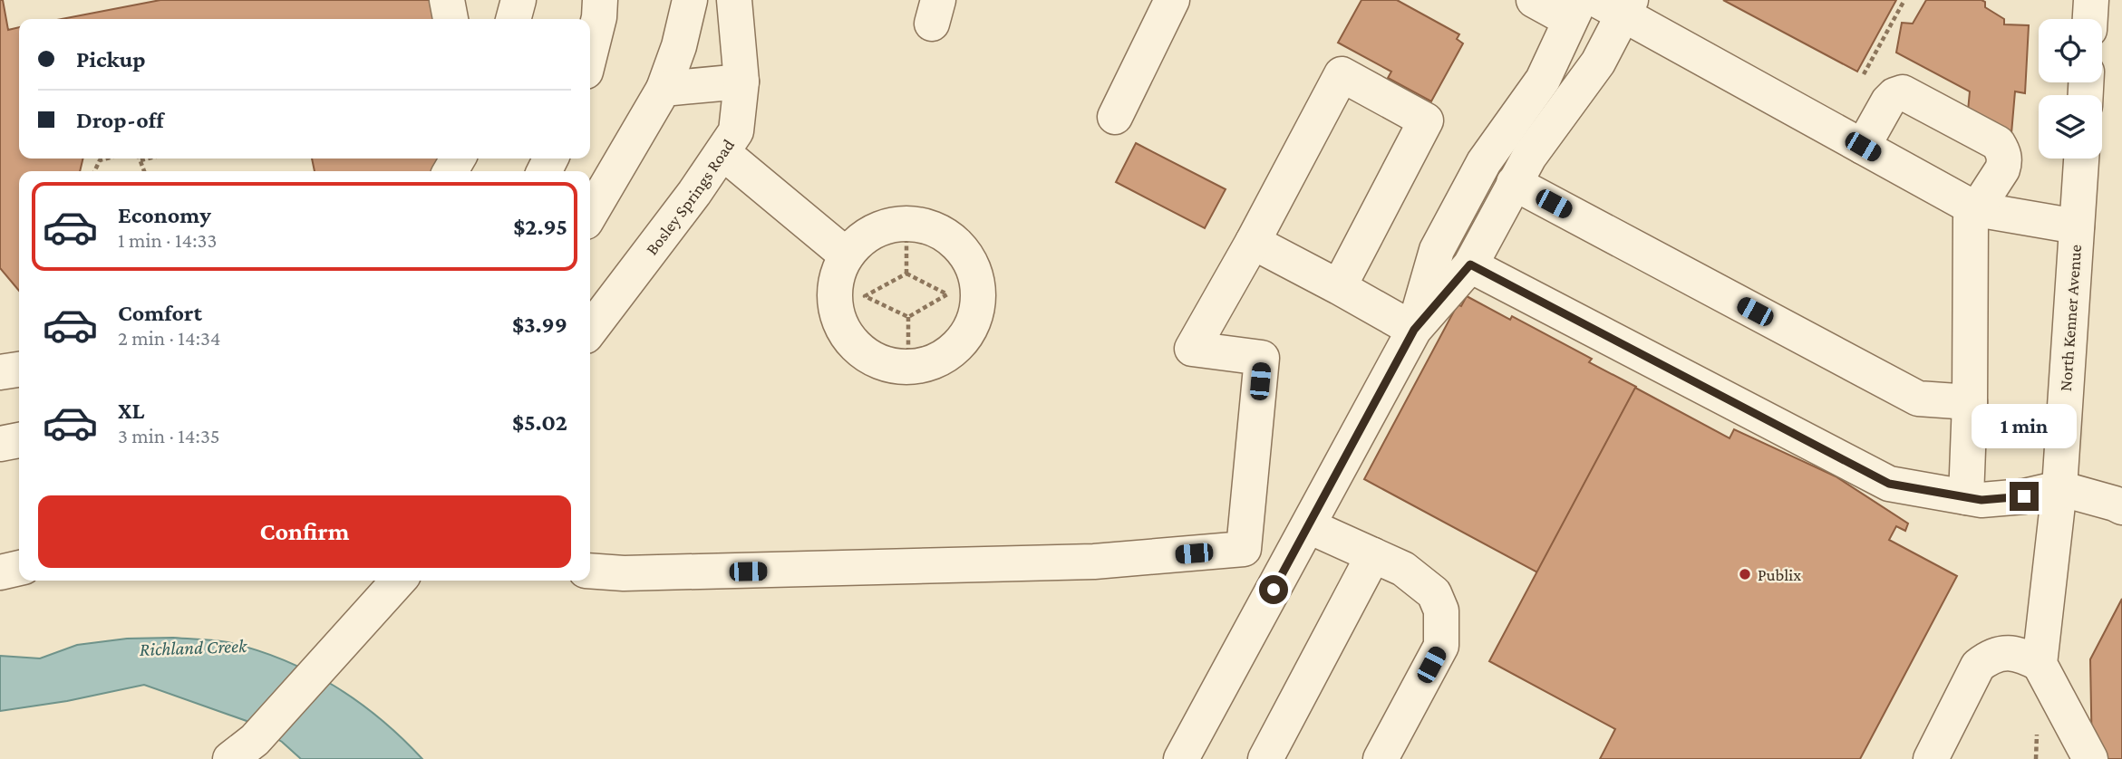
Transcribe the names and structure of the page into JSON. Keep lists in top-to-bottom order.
{
  "streets": {
    "street": ["Bosley Springs Road", "North Kenner Avenue"]
  },
  "water": ["Richland Creek"],
  "places": ["Publix"],
  "page": {
    "banner": ["Pickup", "Drop-off"],
    "list": [
      {
        "name": "Economy",
        "note": "1 min · 14:33",
        "value": "$2.95"
      },
      {
        "name": "Comfort",
        "note": "2 min · 14:34",
        "value": "$3.99"
      },
      {
        "name": "XL",
        "note": "3 min · 14:35",
        "value": "$5.02"
      }
    ],
    "bubble": "1 min",
    "buttons": "Confirm"
  }
}
